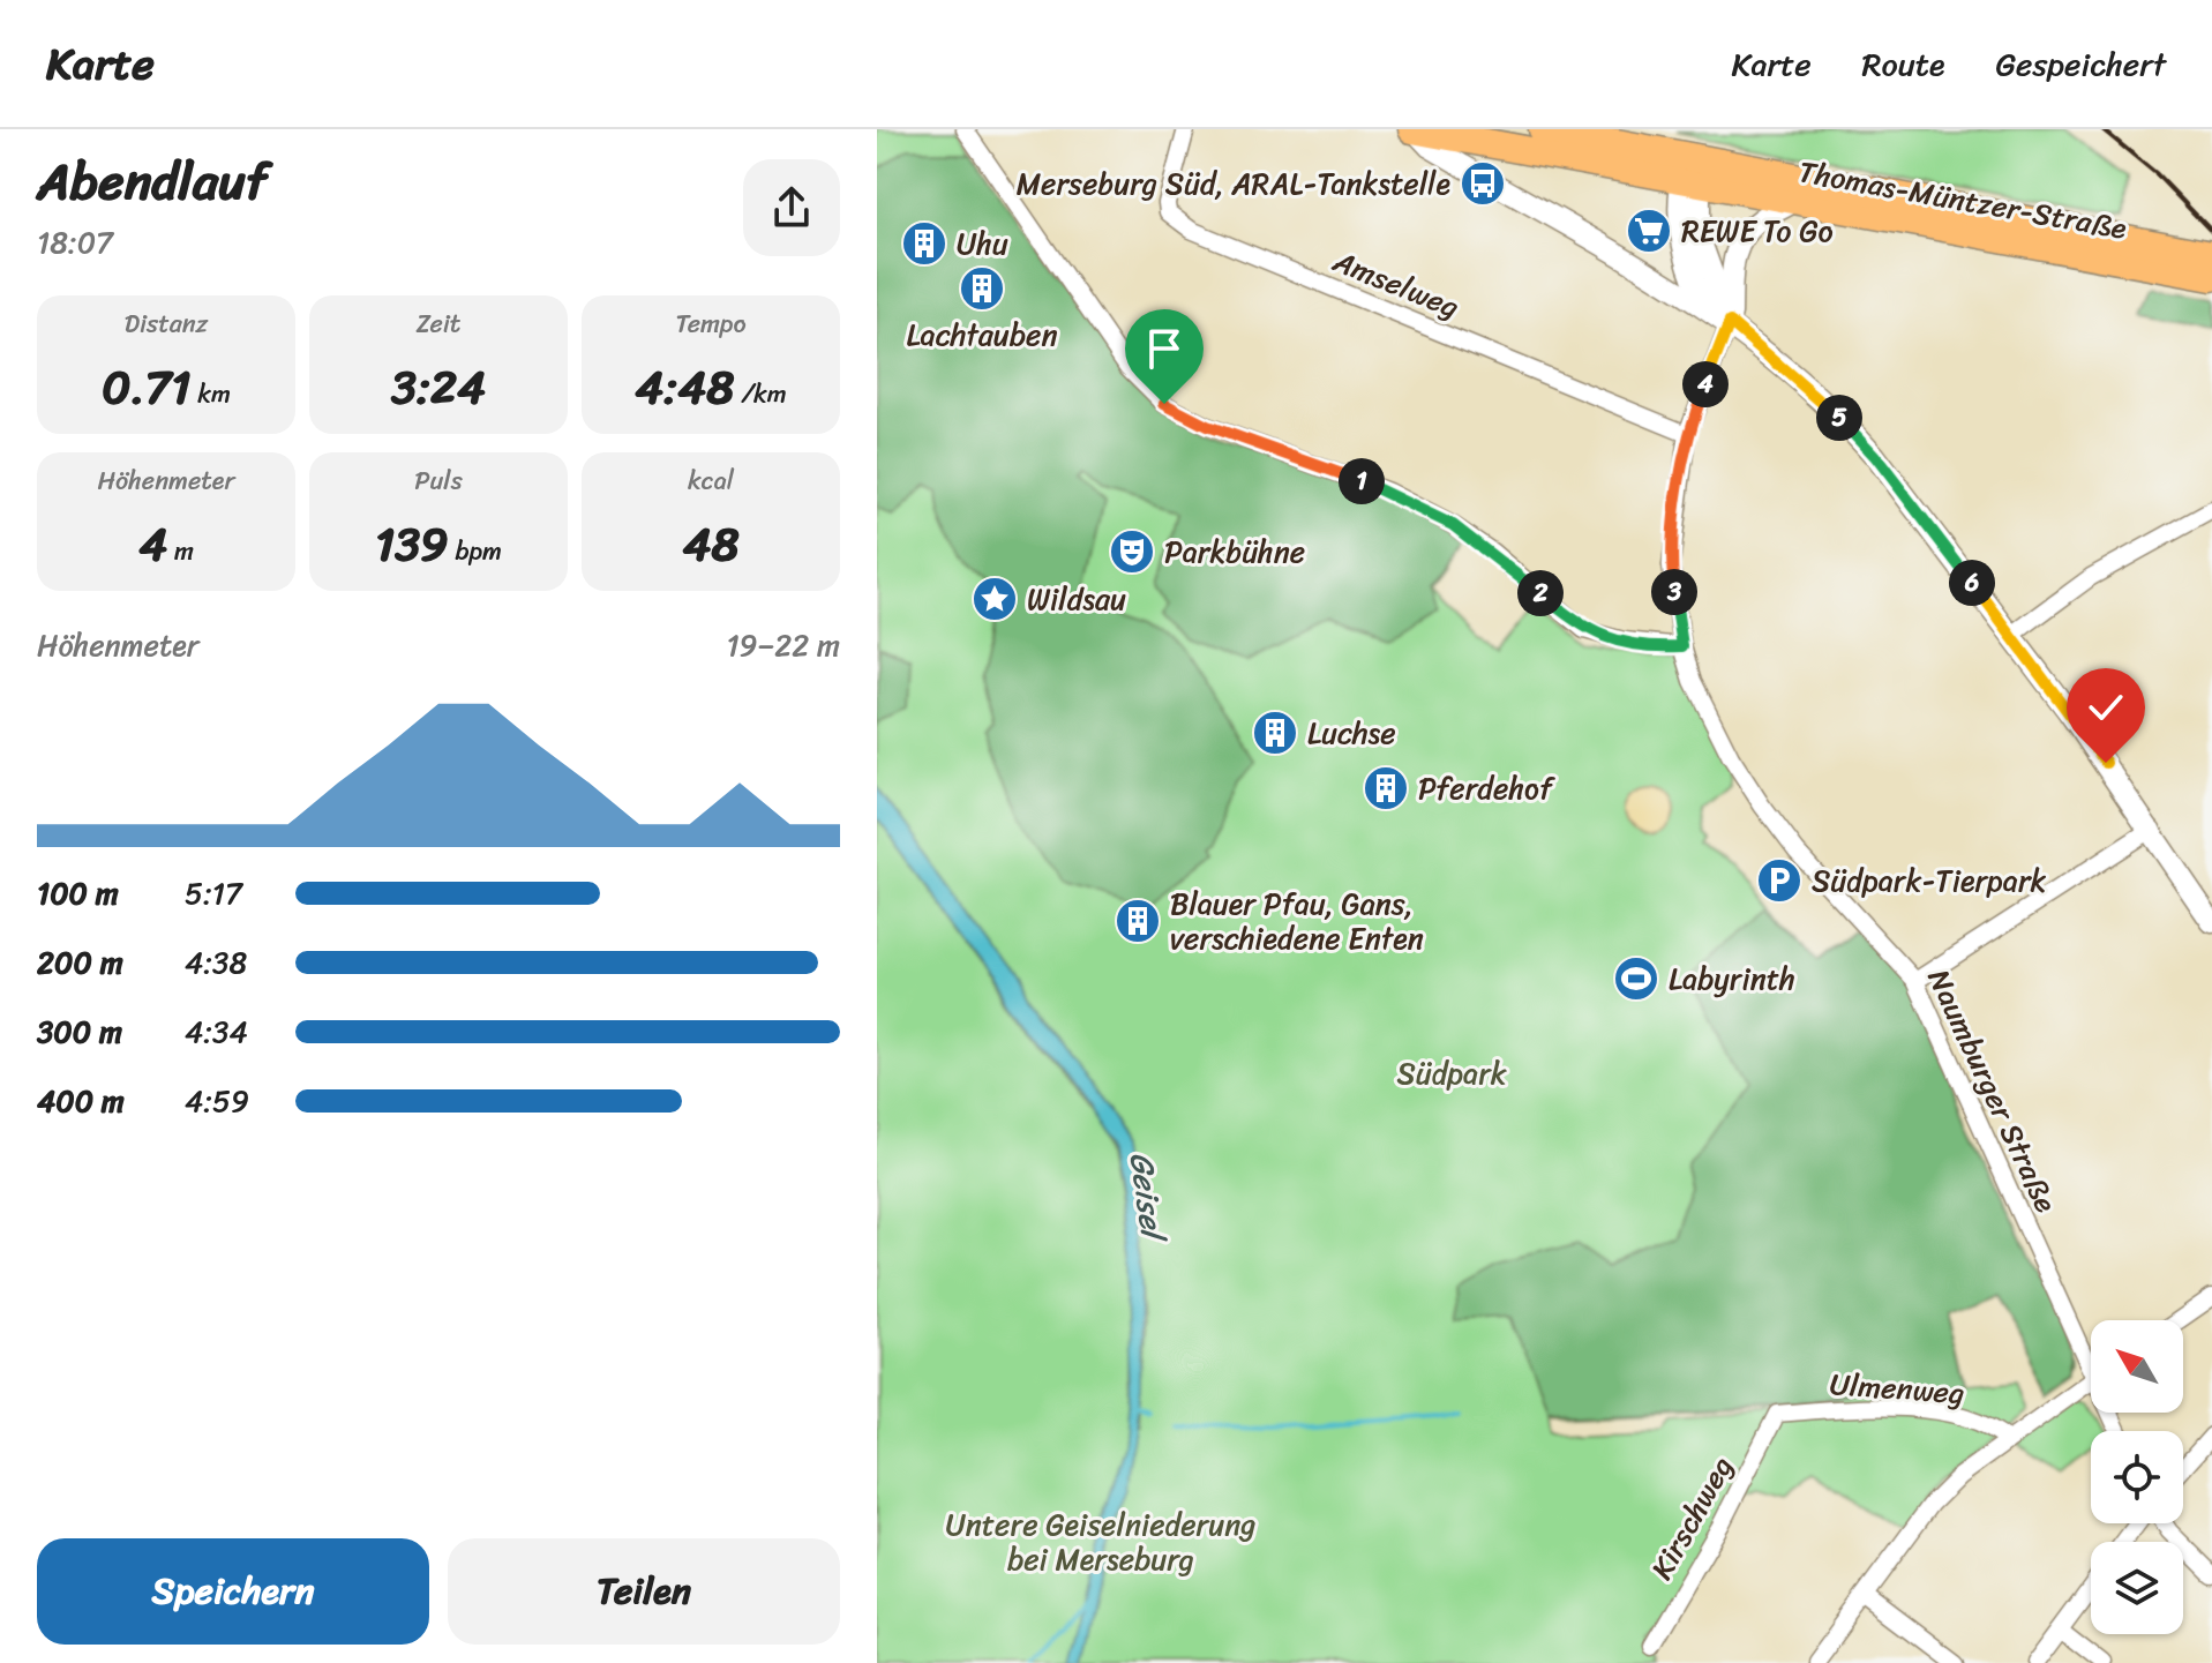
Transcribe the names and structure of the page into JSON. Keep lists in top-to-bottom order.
{
  "streets": {
    "main road": ["Thomas-Müntzer-Straße"],
    "street": [
      "Amselweg",
      "Naumburger Straße",
      "Ulmenweg",
      "Kirschweg"
    ]
  },
  "crossings": [
    ["Amselweg", "Naumburger Straße"],
    ["Ulmenweg", "Kirschweg"]
  ],
  "water": ["Geisel"],
  "parks": ["Südpark", "Untere Geiselniederung bei Merseburg"],
  "places": {
    "bus stop": ["Merseburg Süd, ARAL-Tankstelle"],
    "supermarket": ["REWE To Go"],
    "building": [
      "Uhu",
      "Lachtauben",
      "Luchse",
      "Pferdehof",
      "Blauer Pfau, Gans, verschiedene Enten"
    ],
    "theatre": ["Parkbühne"],
    "place": ["Wildsau"],
    "parking": ["Südpark-Tierpark"],
    "sports": ["Labyrinth"]
  },
  "north": "top left",
  "page": {
    "header": "Karte",
    "nav": ["Karte", "Route", "Gespeichert"],
    "heading": ["Abendlauf", "18:07"],
    "stats": [
      ["Distanz", "0.71 km"],
      ["Zeit", "3:24"],
      ["Tempo", "4:48 /km"],
      ["Höhenmeter", "4 m"],
      ["Puls", "139 bpm"],
      ["kcal", "48"]
    ],
    "pins": [
      "4",
      "5",
      "1",
      "6",
      "3",
      "2"
    ],
    "chart": ["Höhenmeter", "19–22 m"],
    "list": [
      {
        "name": "100 m",
        "note": "5:17"
      },
      {
        "name": "200 m",
        "note": "4:38"
      },
      {
        "name": "300 m",
        "note": "4:34"
      },
      {
        "name": "400 m",
        "note": "4:59"
      }
    ],
    "buttons": ["Speichern", "Teilen"]
  }
}
